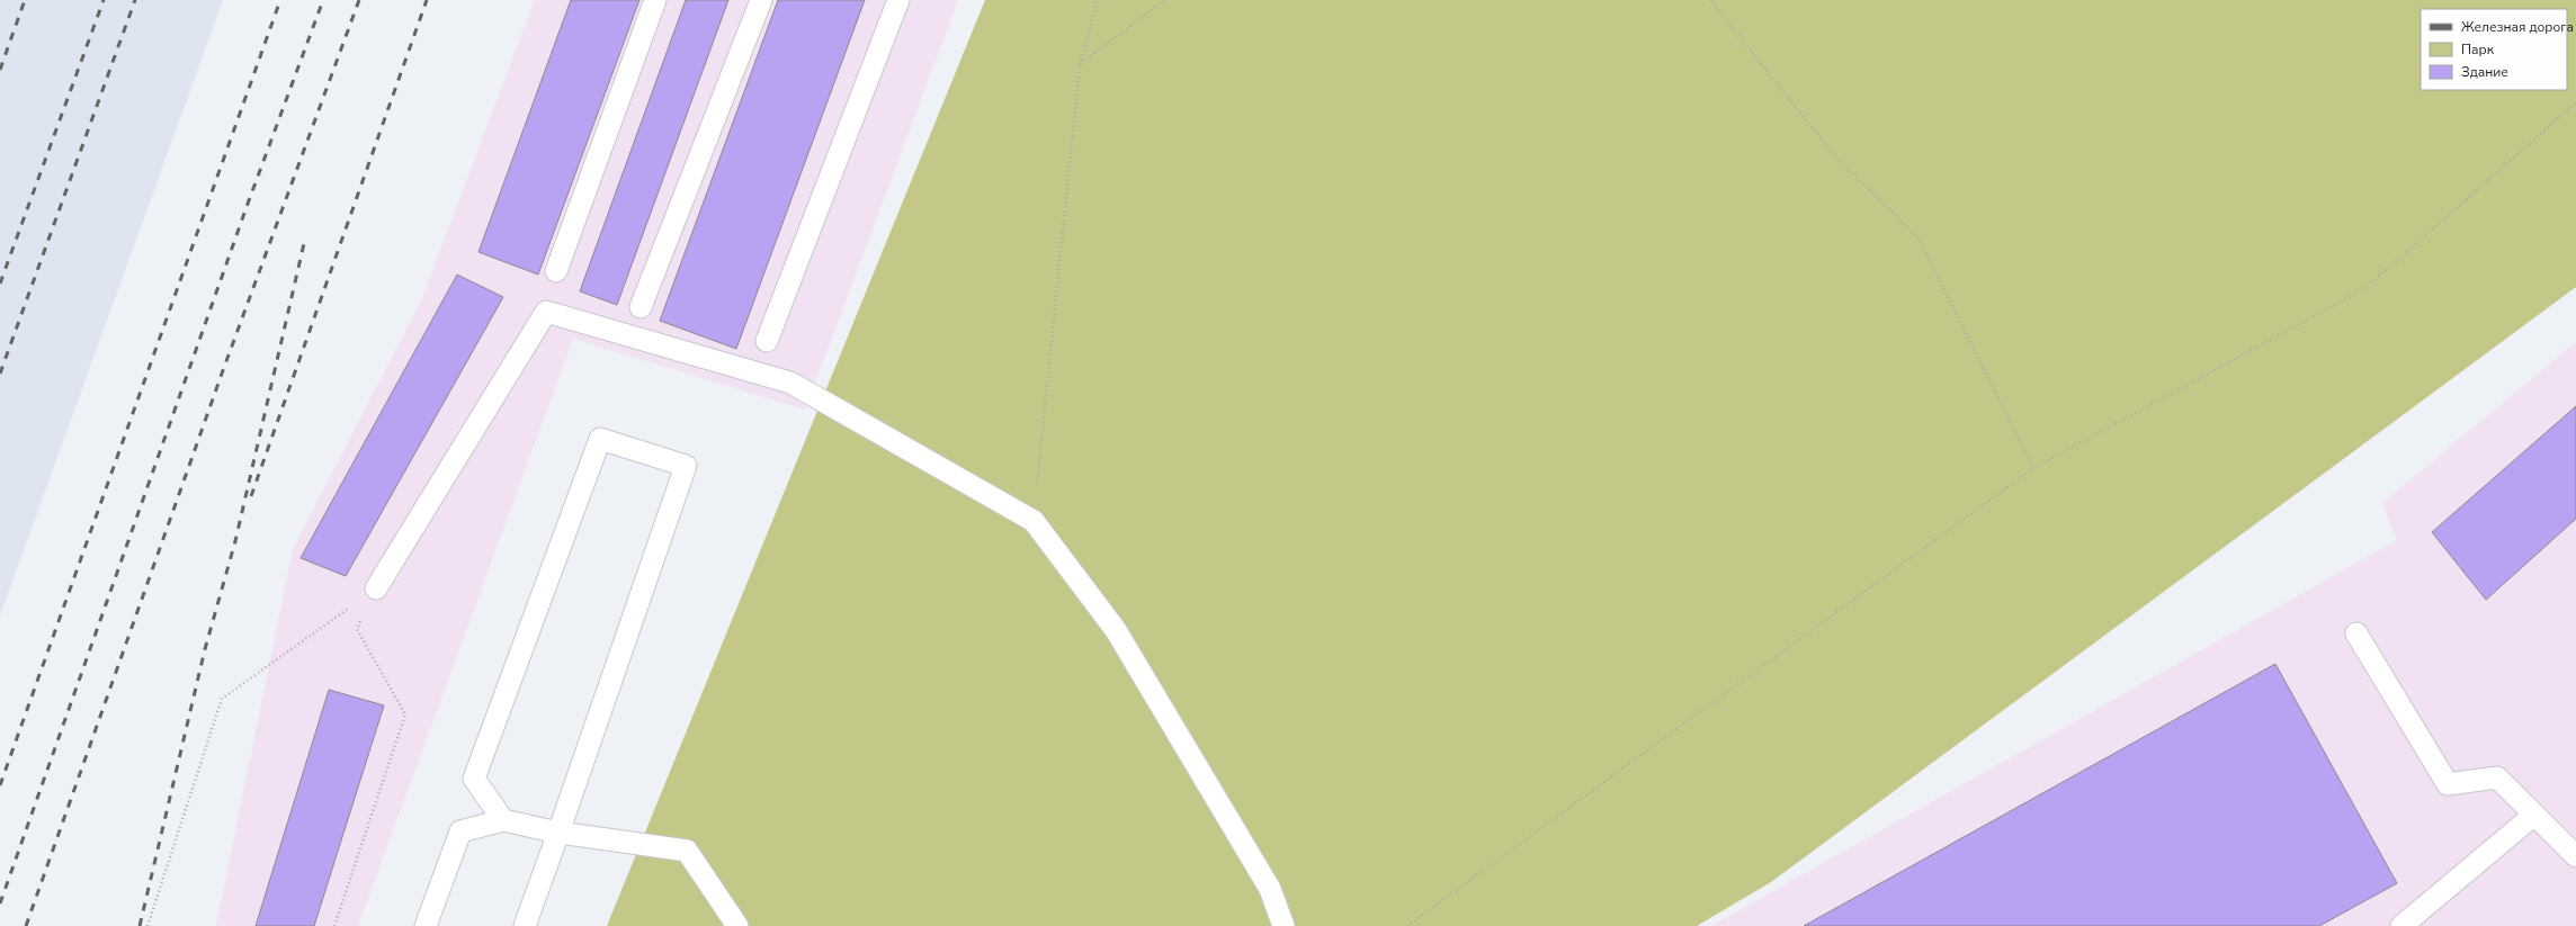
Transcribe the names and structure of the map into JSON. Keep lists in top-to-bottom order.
{
  "legend": ["Железная дорога", "Парк", "Здание"]
}
